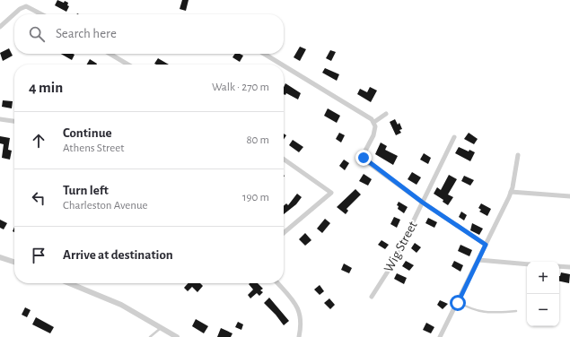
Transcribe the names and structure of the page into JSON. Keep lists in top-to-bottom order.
{
  "streets": {
    "street": ["Wig Street"]
  },
  "page": {
    "search": "Search here",
    "heading": ["4 min", "Walk · 270 m"],
    "list": [
      ["Continue", "Athens Street", "80 m"],
      ["Turn left", "Charleston Avenue", "190 m"],
      "Arrive at destination"
    ],
    "map_buttons": ["+", "−"]
  }
}
